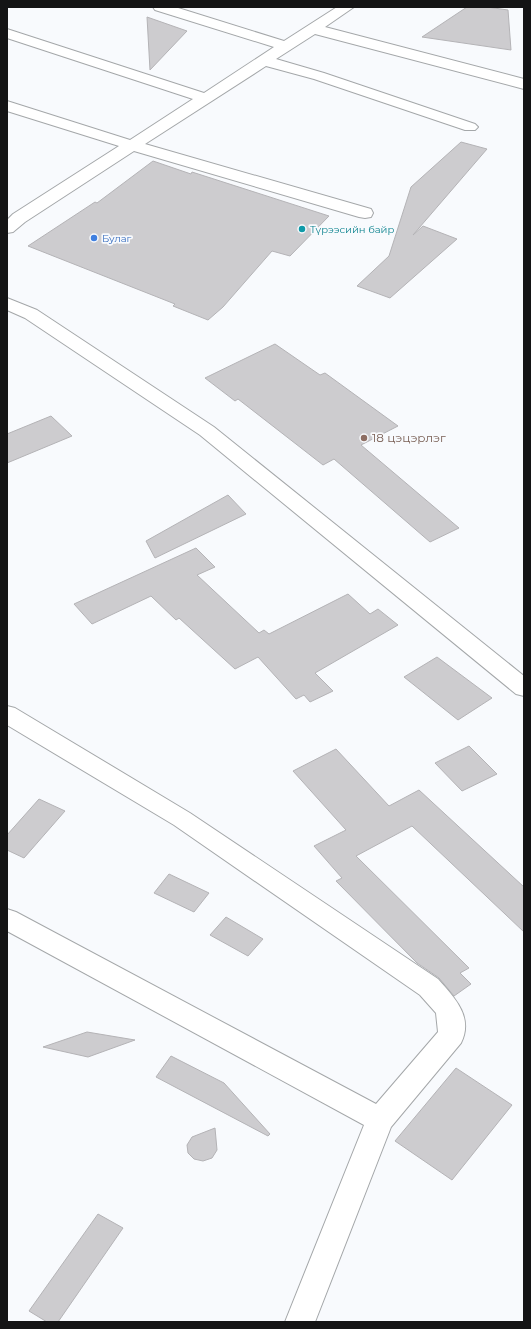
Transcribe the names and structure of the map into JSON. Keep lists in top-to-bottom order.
{
  "places": ["Түрээсийн байр", "Булаг", "18 цэцэрлэг"]
}
